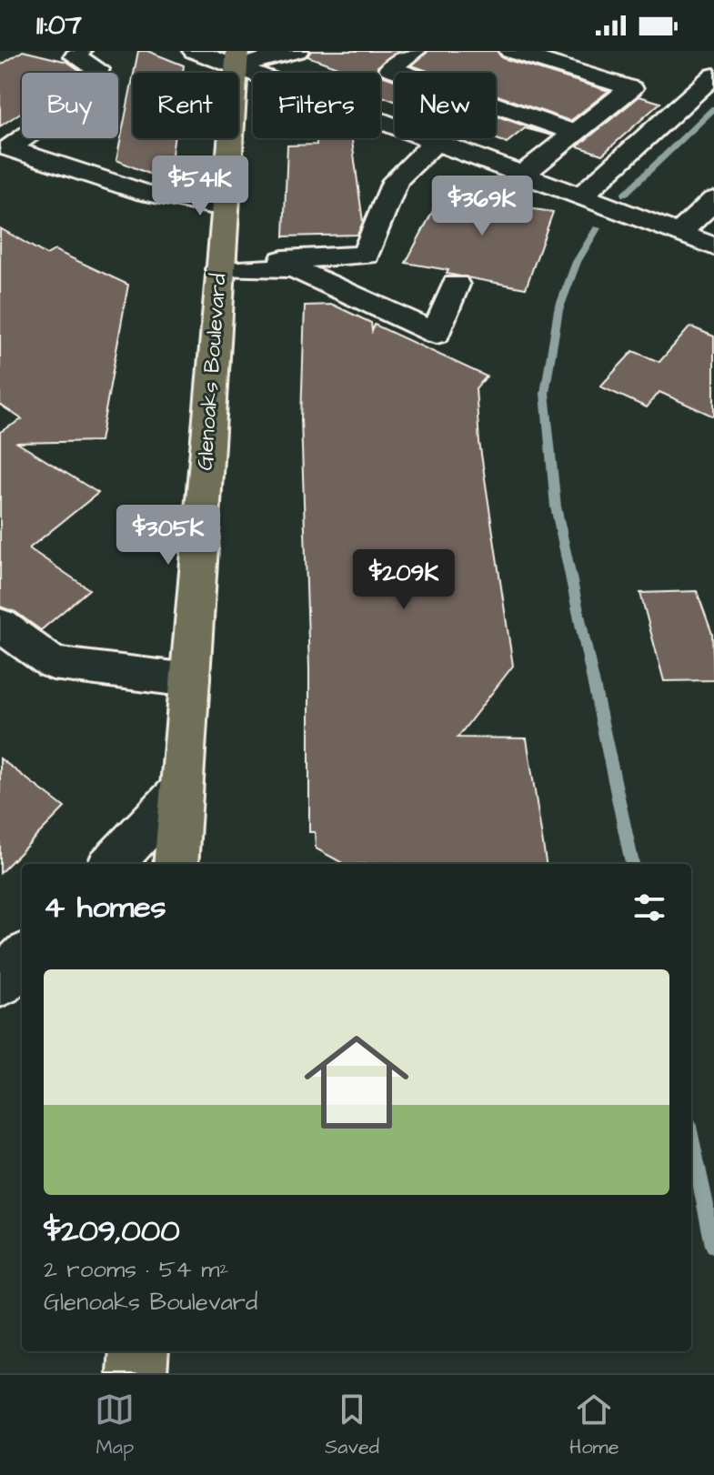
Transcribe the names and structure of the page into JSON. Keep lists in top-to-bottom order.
{
  "streets": {
    "main road": ["Glenoaks Boulevard"]
  },
  "page": {
    "status": "11:07",
    "chip": [
      "Buy",
      "Rent",
      "Filters",
      "New"
    ],
    "price": [
      "$541K",
      "$369K",
      "$305K",
      "$209K"
    ],
    "heading": "4 homes",
    "list": [
      {
        "name": "$209,000",
        "note": "2 rooms · 54 m² · Glenoaks Boulevard"
      }
    ],
    "tabs": ["Map", "Saved", "Home"]
  }
}
